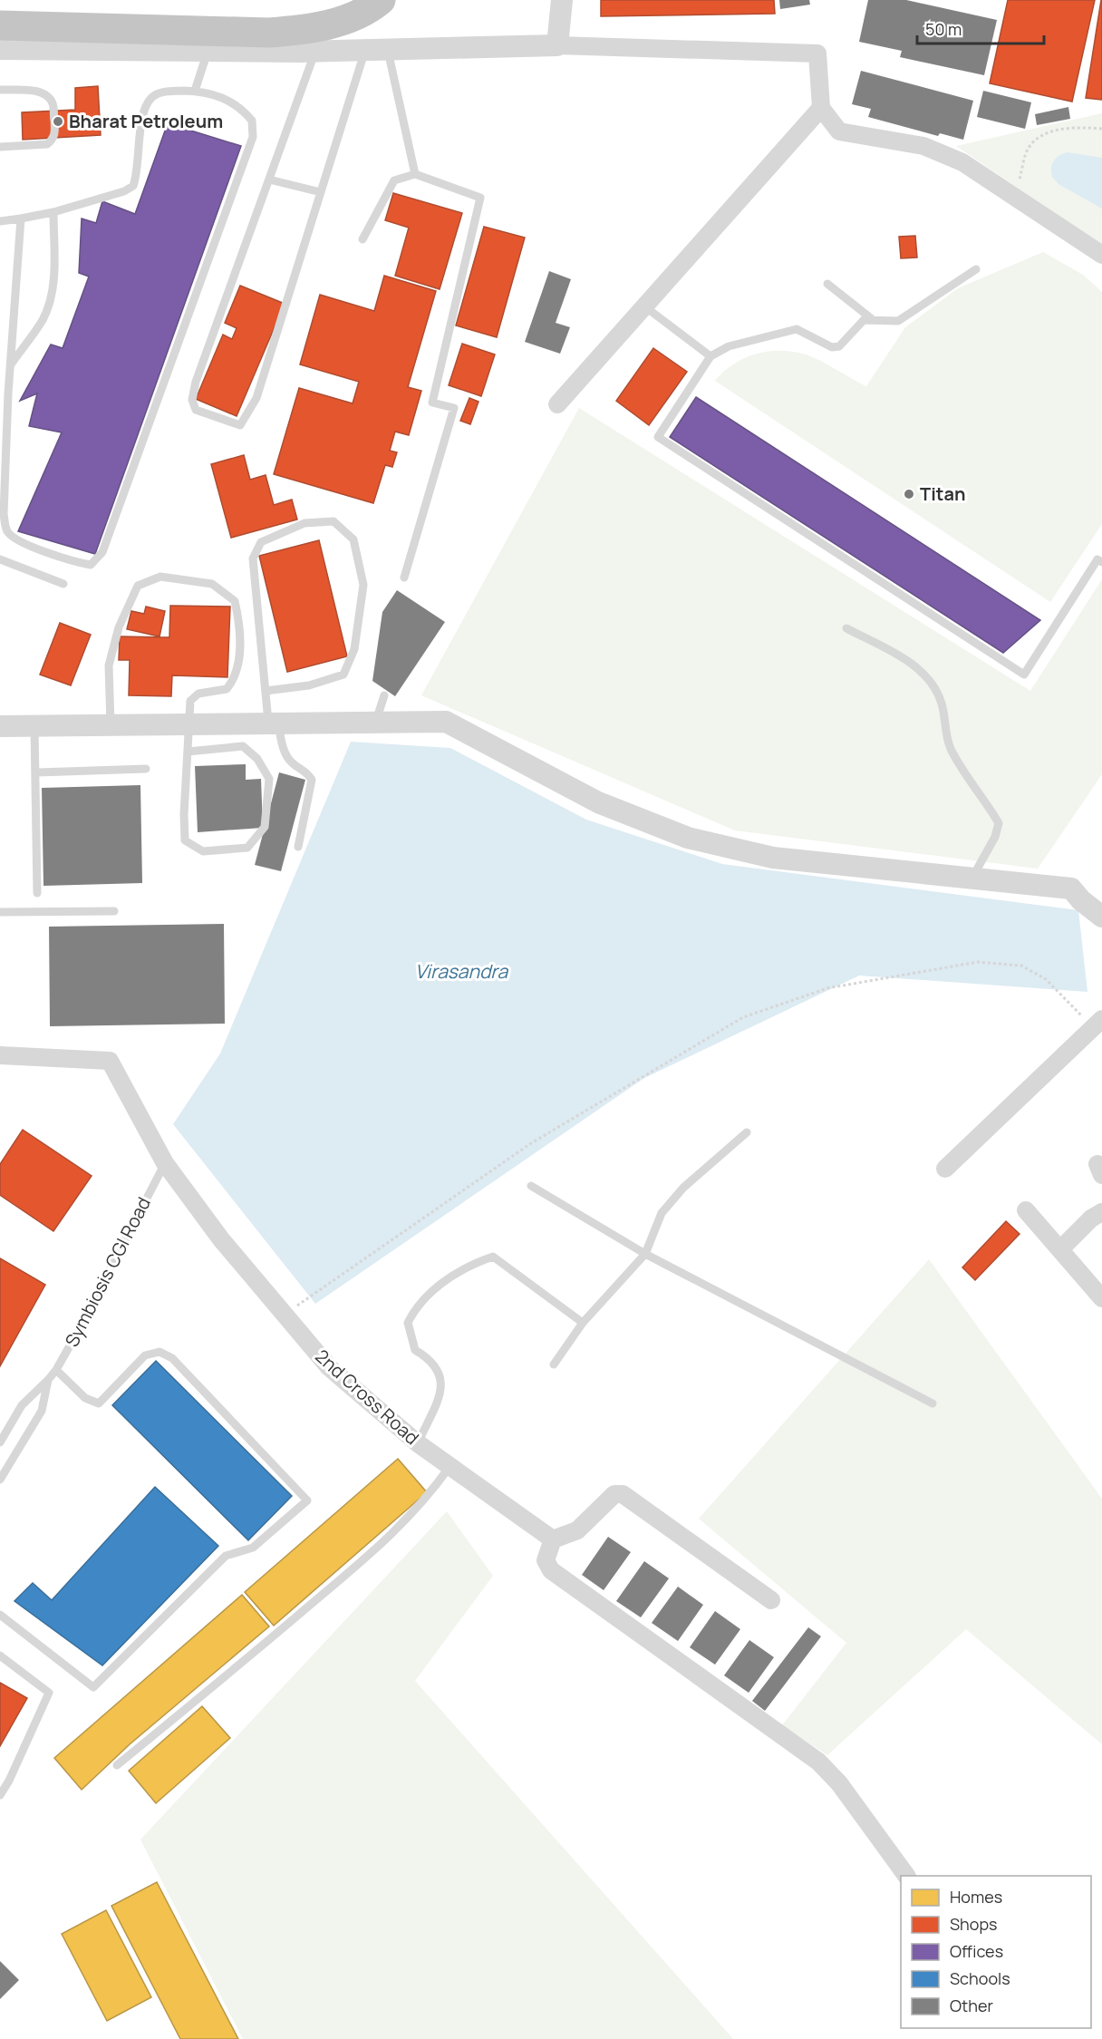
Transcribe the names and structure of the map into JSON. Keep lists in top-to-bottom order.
{
  "streets": {
    "street": ["2nd Cross Road"],
    "lane": ["Symbiosis CGI Road"]
  },
  "crossings": [
    ["Symbiosis CGI Road", "2nd Cross Road"]
  ],
  "water": ["Virasandra"],
  "places": ["Bharat Petroleum", "Titan"],
  "legend": [
    "Homes",
    "Shops",
    "Offices",
    "Schools",
    "Other"
  ],
  "scale_bar": "50 m"
}
